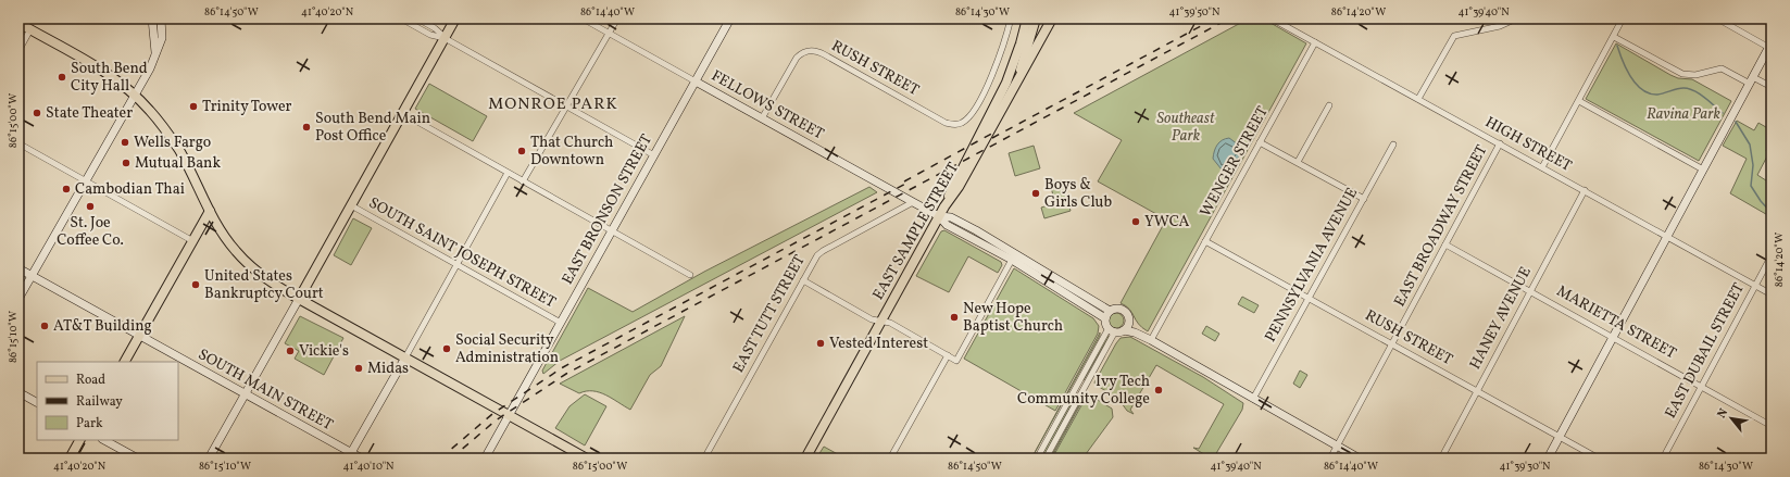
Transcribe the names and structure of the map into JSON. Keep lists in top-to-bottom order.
{
  "streets": {
    "main road": ["EAST SAMPLE STREET"],
    "street": [
      "RUSH STREET",
      "FELLOWS STREET",
      "HIGH STREET",
      "WENGER STREET",
      "EAST BRONSON STREET",
      "EAST BROADWAY STREET",
      "SOUTH SAINT JOSEPH STREET",
      "PENNSYLVANIA AVENUE",
      "EAST TUTT STREET",
      "HANEY AVENUE",
      "MARIETTA STREET",
      "EAST DUBAIL STREET",
      "SOUTH MAIN STREET"
    ]
  },
  "crossings": [
    ["RUSH STREET", "FELLOWS STREET"],
    ["RUSH STREET", "WENGER STREET"],
    ["RUSH STREET", "EAST BROADWAY STREET"],
    ["RUSH STREET", "PENNSYLVANIA AVENUE"],
    ["RUSH STREET", "HANEY AVENUE"],
    ["FELLOWS STREET", "EAST BRONSON STREET"],
    ["FELLOWS STREET", "EAST SAMPLE STREET"],
    ["FELLOWS STREET", "EAST TUTT STREET"],
    ["HIGH STREET", "WENGER STREET"],
    ["HIGH STREET", "EAST BROADWAY STREET"],
    ["HIGH STREET", "HANEY AVENUE"],
    ["HIGH STREET", "EAST DUBAIL STREET"],
    ["EAST BRONSON STREET", "SOUTH SAINT JOSEPH STREET"],
    ["EAST BROADWAY STREET", "MARIETTA STREET"],
    ["HANEY AVENUE", "MARIETTA STREET"],
    ["MARIETTA STREET", "EAST DUBAIL STREET"]
  ],
  "districts": ["MONROE PARK"],
  "parks": ["Ravina Park", "Southeast Park"],
  "places": [
    "South Bend City Hall",
    "Trinity Tower",
    "State Theater",
    "South Bend Main Post Office",
    "Wells Fargo",
    "That Church Downtown",
    "Mutual Bank",
    "Cambodian Thai",
    "Boys & Girls Club",
    "St. Joe Coffee Co.",
    "YWCA",
    "United States Bankruptcy Court",
    "New Hope Baptist Church",
    "AT&T Building",
    "Vested Interest",
    "Social Security Administration",
    "Vickie's",
    "Midas",
    "Ivy Tech Community College"
  ],
  "legend": ["Road", "Railway", "Park"],
  "north": "top left",
  "coordinates": [
    "86°14'50\"W",
    "41°40'20\"N",
    "86°14'40\"W",
    "86°14'30\"W",
    "41°39'50\"N",
    "86°14'20\"W",
    "41°39'40\"N",
    "86°15'00\"W",
    "86°15'10\"W",
    "41°40'10\"N",
    "41°39'30\"N"
  ]
}
